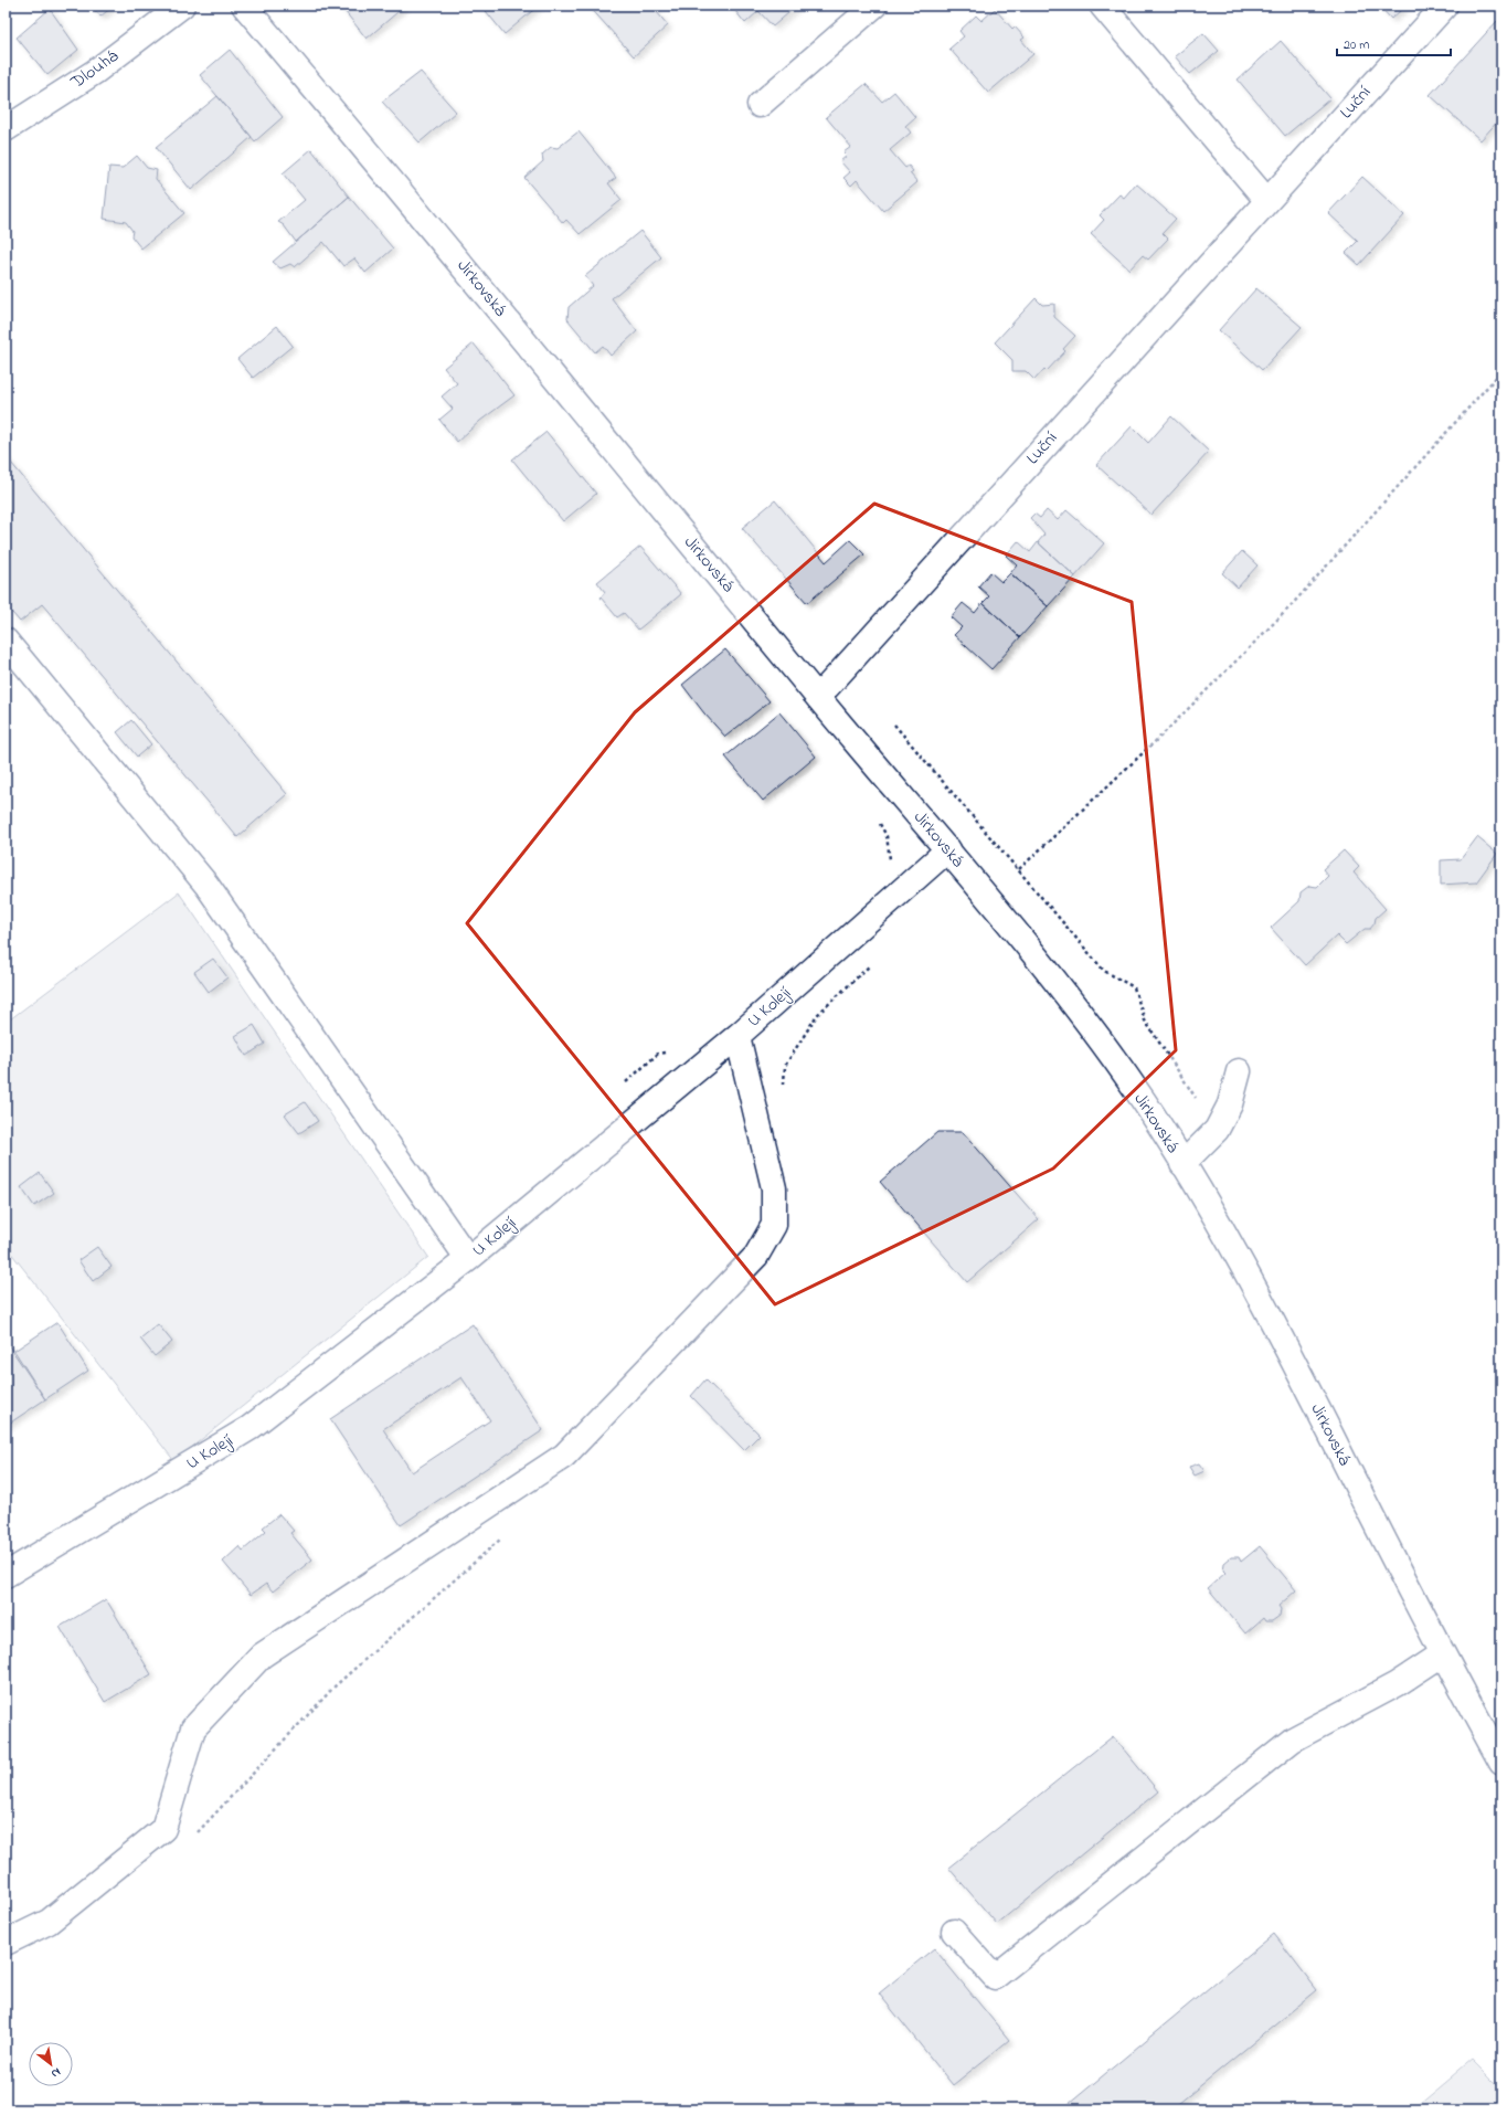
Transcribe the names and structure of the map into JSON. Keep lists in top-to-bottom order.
{
  "streets": {
    "street": [
      "Dlouhá",
      "Luční",
      "Jirkovská",
      "U Kolejí"
    ]
  },
  "crossings": [
    ["Luční", "Jirkovská"],
    ["Jirkovská", "U Kolejí"]
  ],
  "scale_bar": "20 m",
  "north": "bottom right"
}
